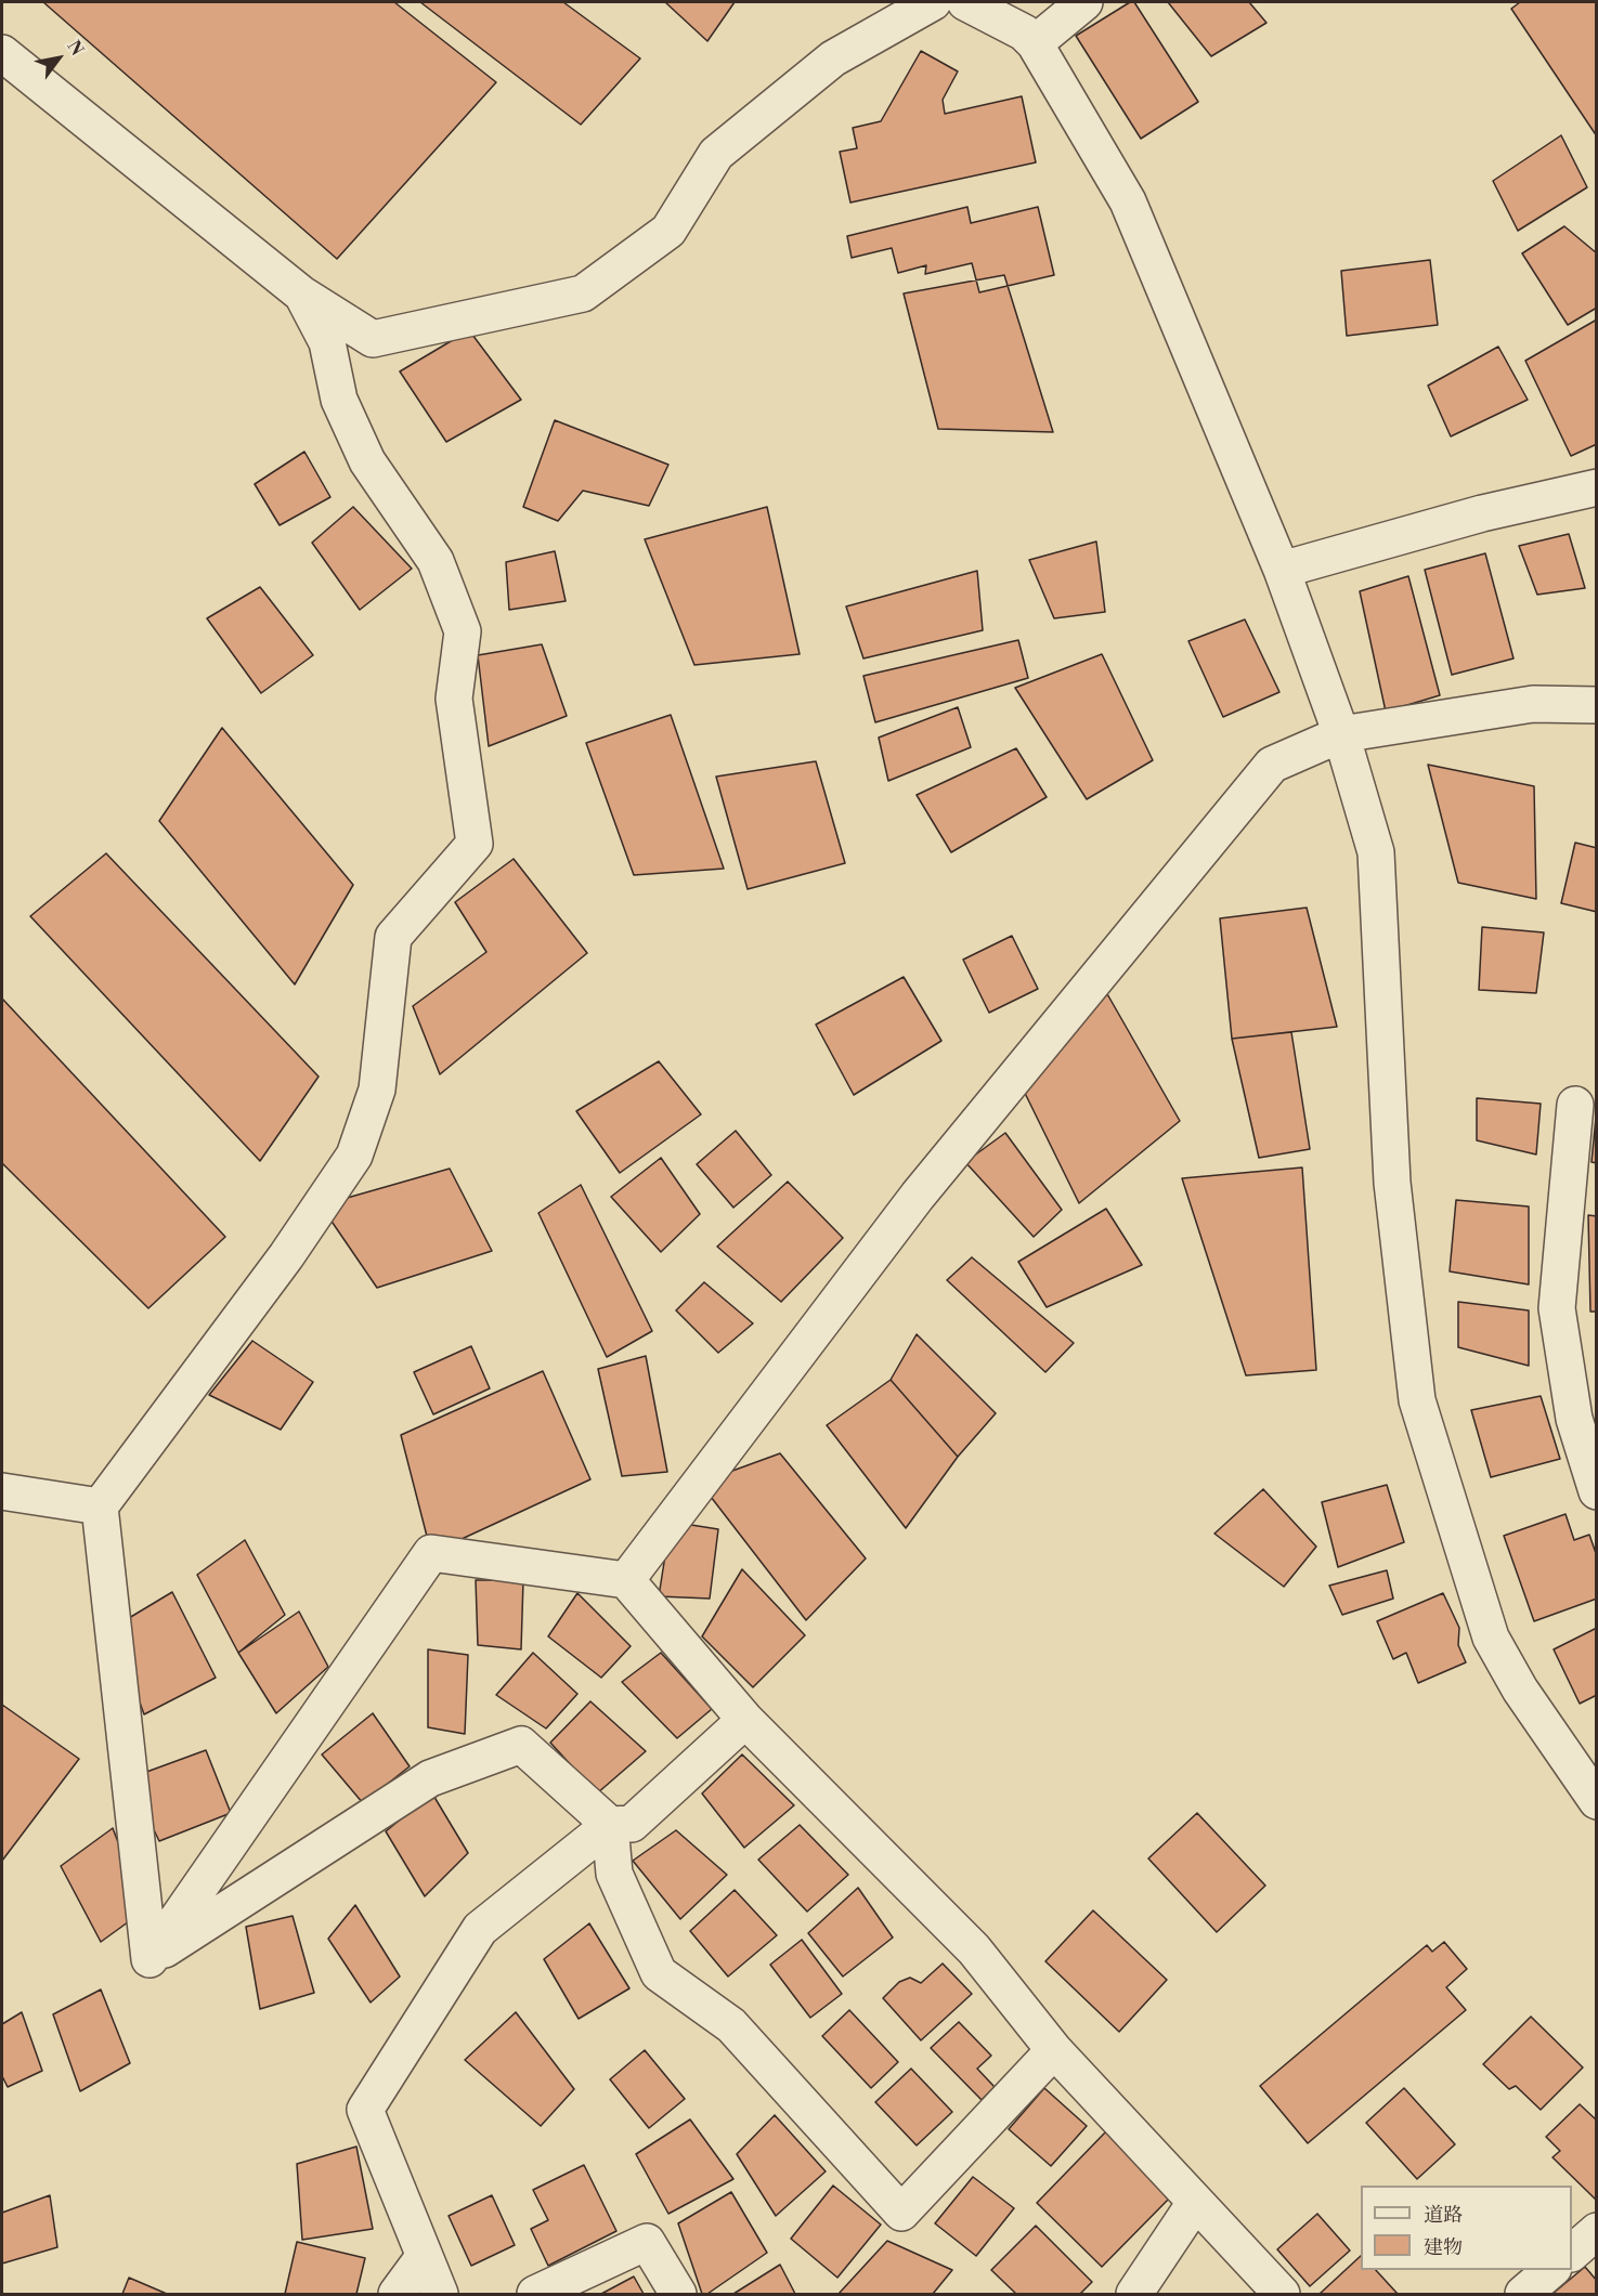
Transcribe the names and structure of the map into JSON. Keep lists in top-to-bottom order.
{
  "legend": ["道路", "建物"],
  "north": "top right"
}
